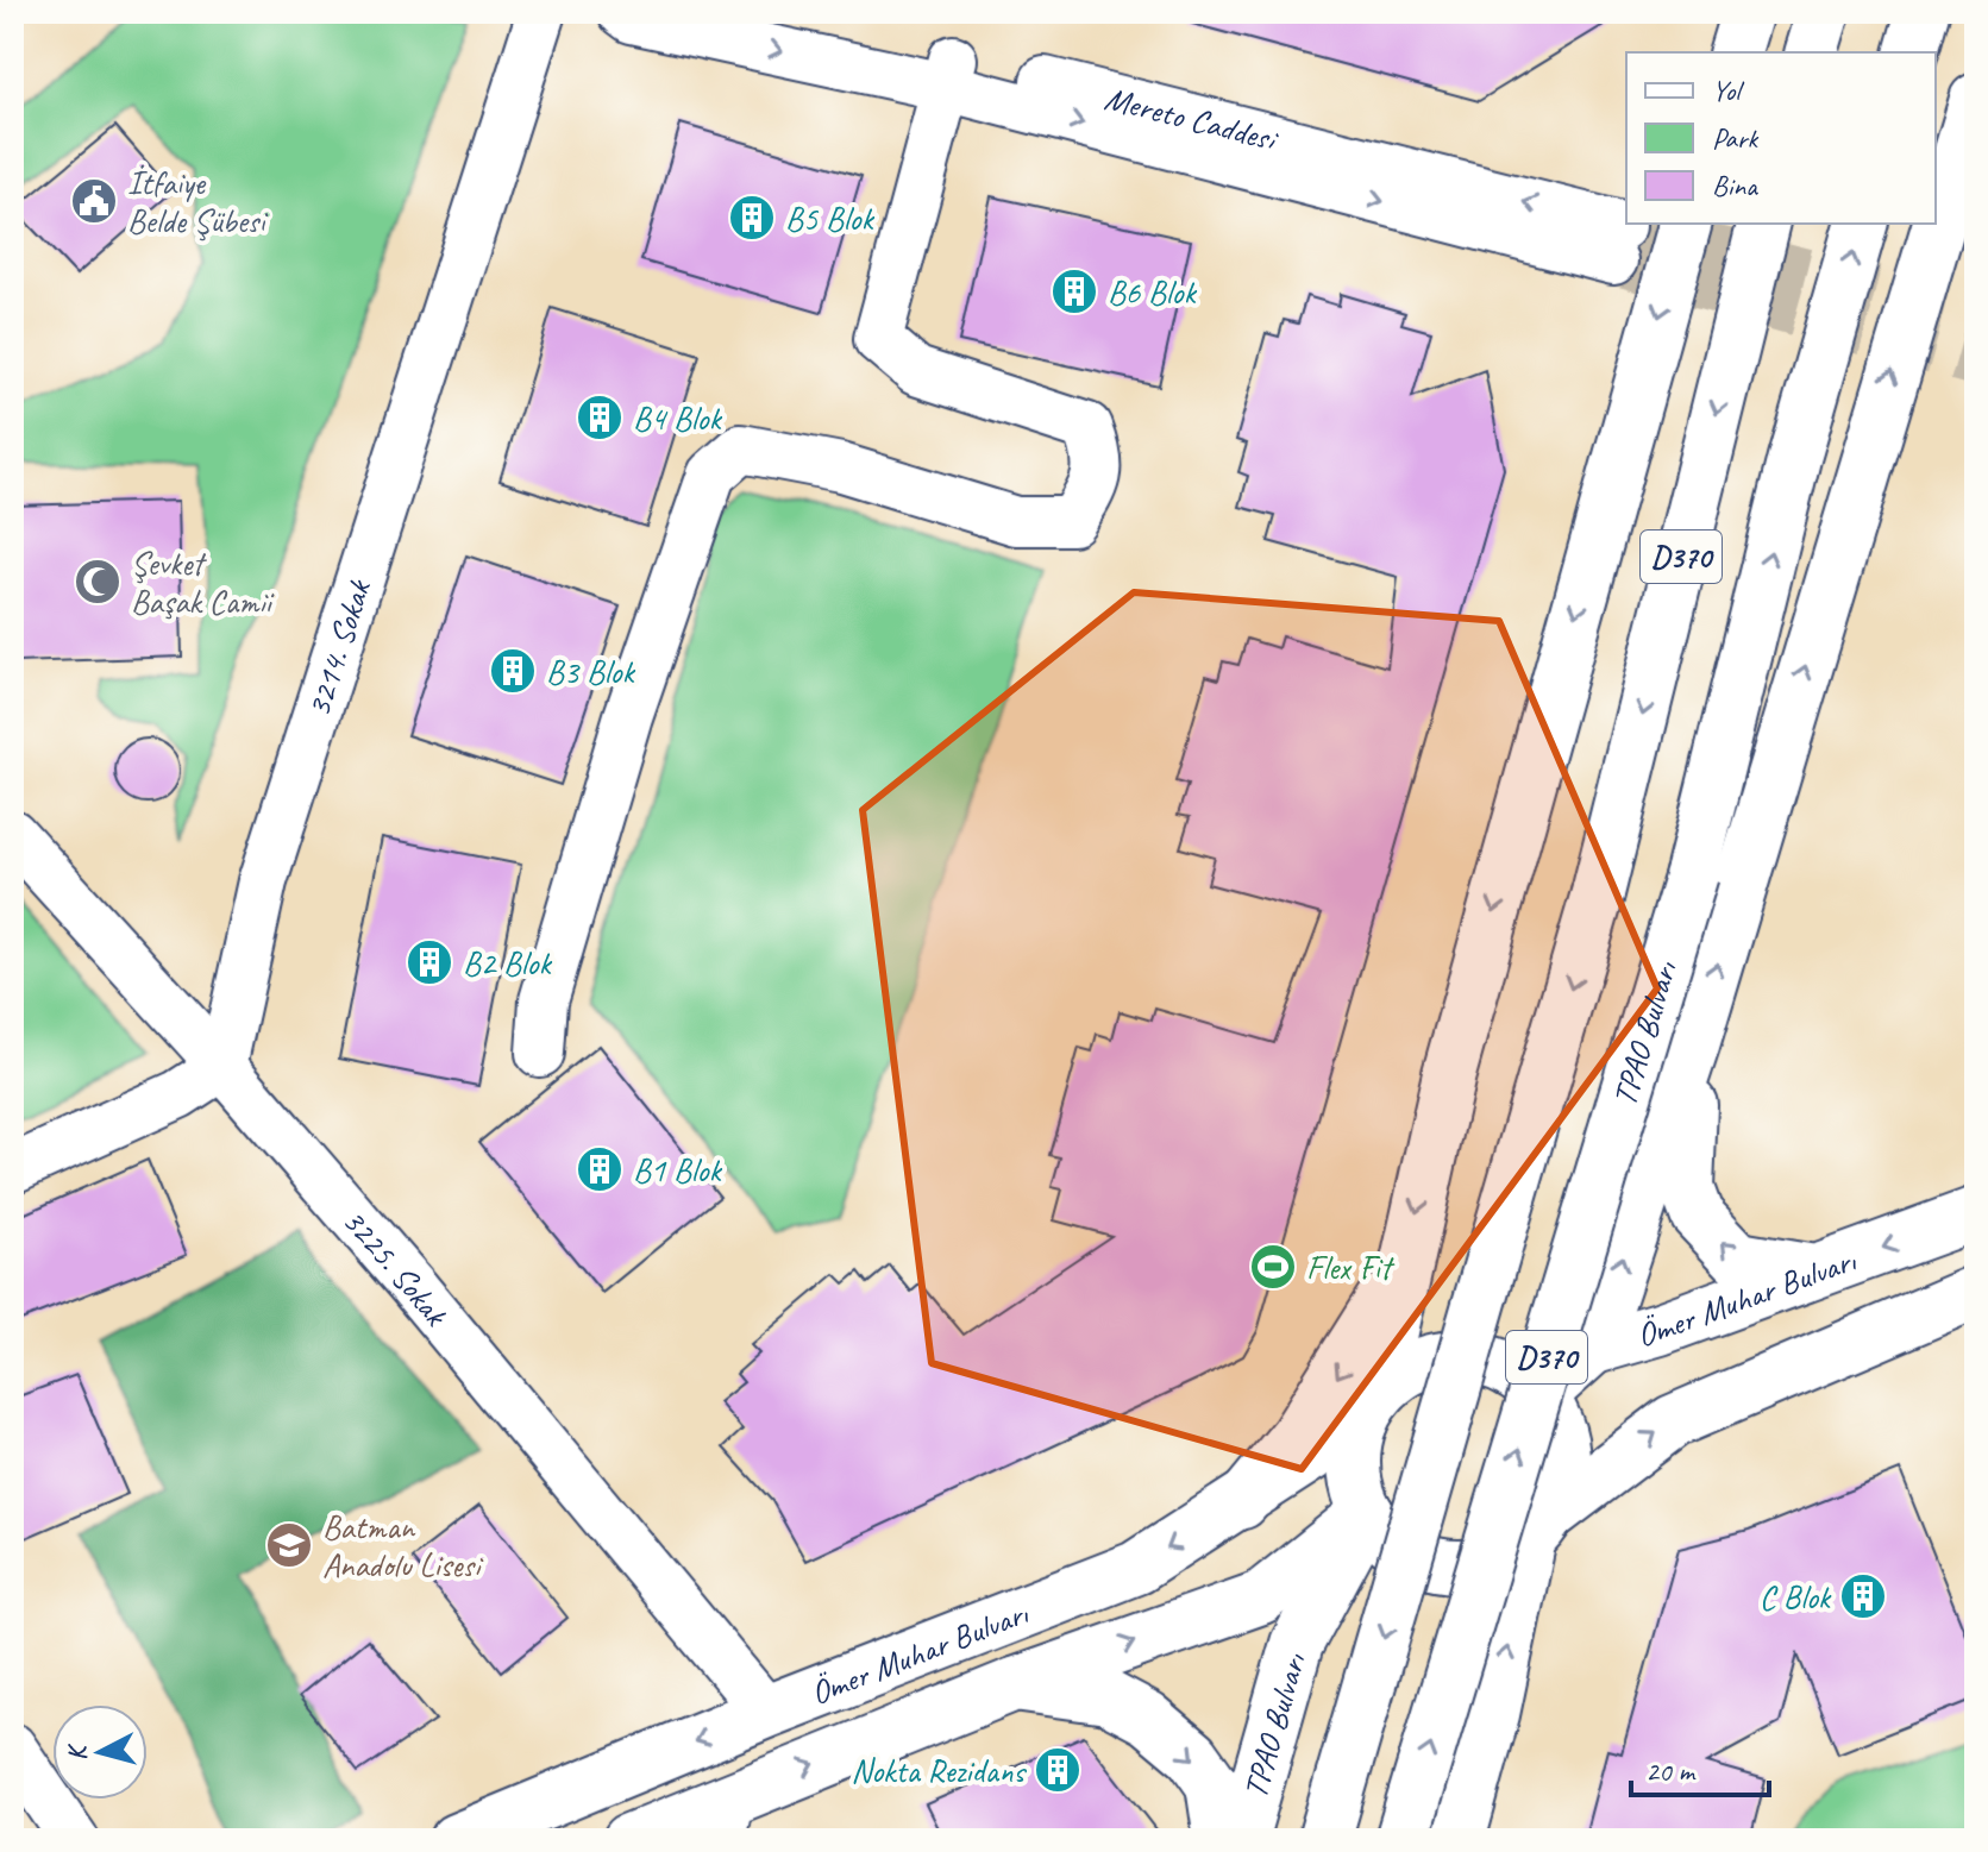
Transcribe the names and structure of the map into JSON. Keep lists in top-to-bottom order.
{
  "streets": {
    "main road": ["D370", "TPAO Bulvarı", "Ömer Muhar Bulvarı"],
    "street": ["Mereto Caddesi", "3214. Sokak", "3225. Sokak"]
  },
  "crossings": [
    ["3214. Sokak", "3225. Sokak"],
    ["TPAO Bulvarı", "Ömer Muhar Bulvarı"],
    ["3225. Sokak", "Ömer Muhar Bulvarı"]
  ],
  "places": {
    "public building": ["İtfaiye Belde Şübesi"],
    "building": [
      "B5 Blok",
      "B6 Blok",
      "B4 Blok",
      "B3 Blok",
      "B2 Blok",
      "B1 Blok",
      "C Blok",
      "Nokta Rezidans"
    ],
    "mosque": ["Şevket Başak Camii"],
    "sports": ["Flex Fit"],
    "school or university": ["Batman Anadolu Lisesi"]
  },
  "legend": ["Yol", "Park", "Bina"],
  "scale_bar": "20 m",
  "north": "left"
}
